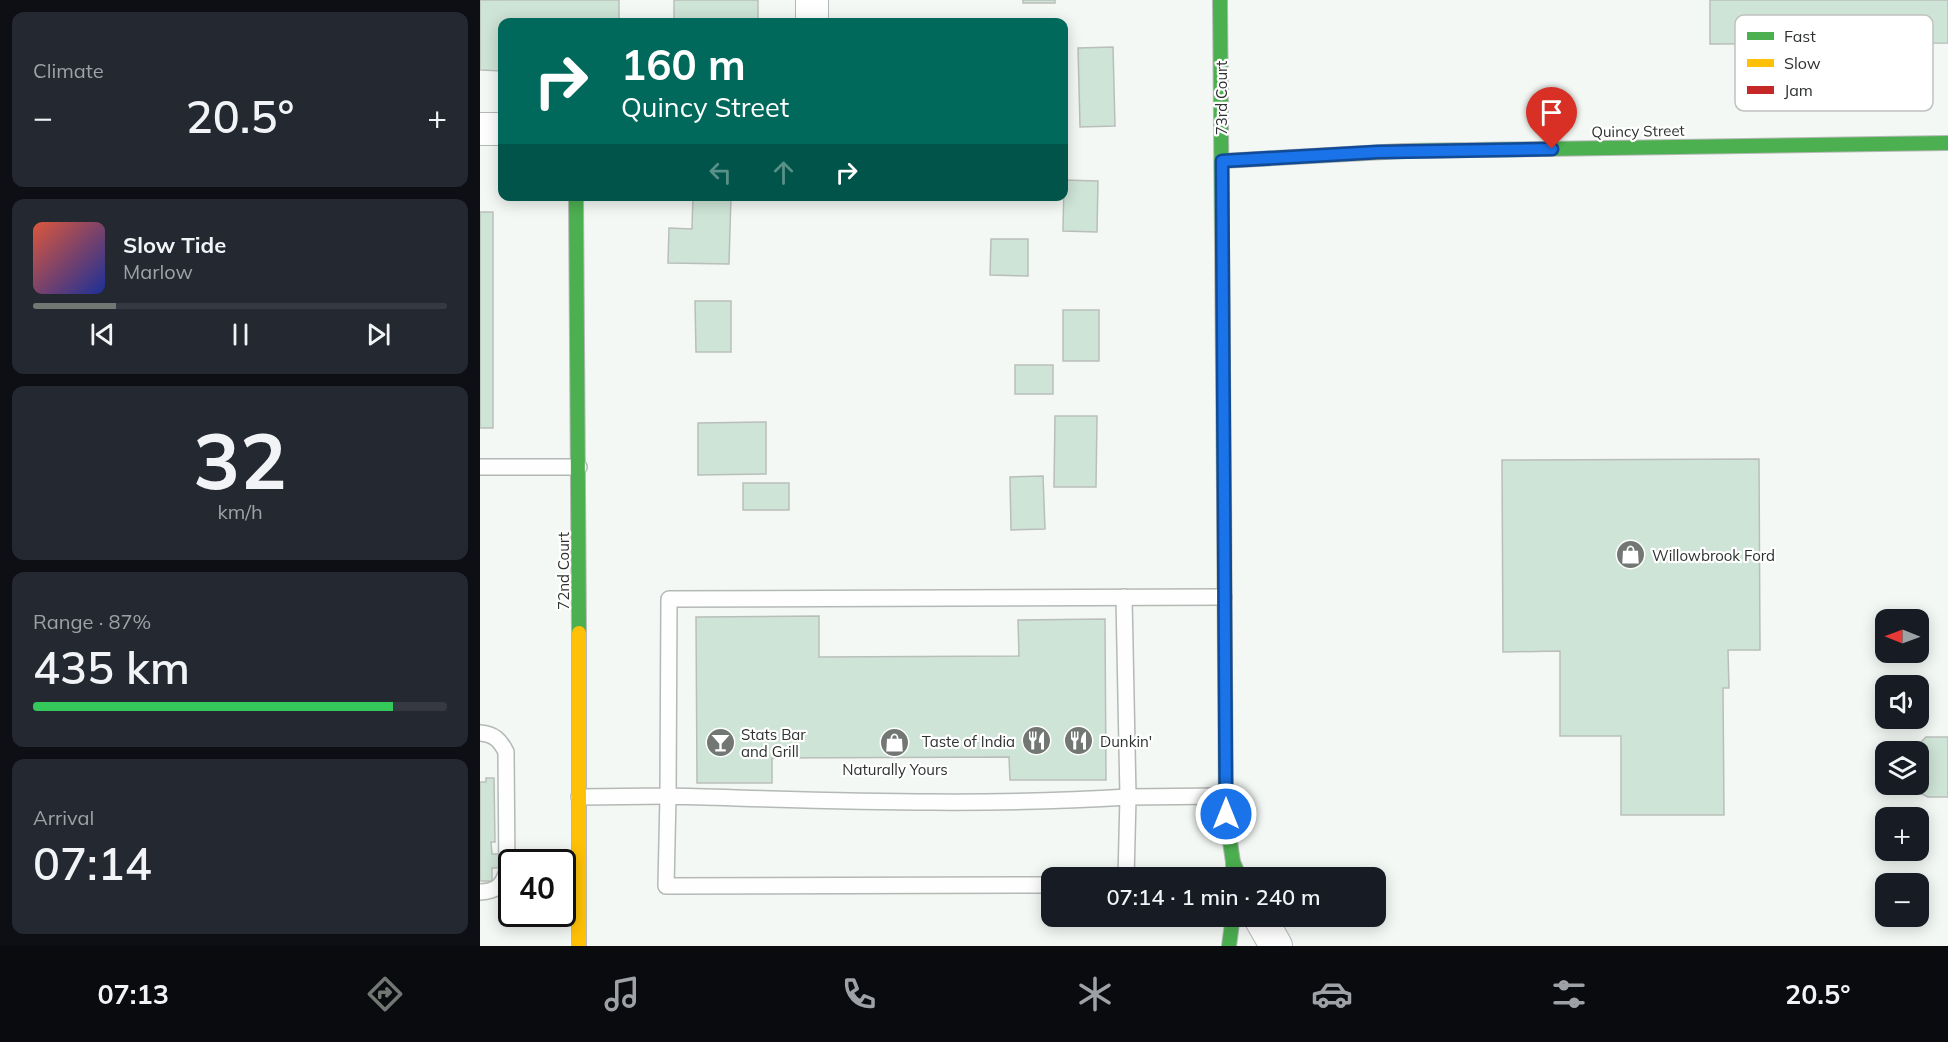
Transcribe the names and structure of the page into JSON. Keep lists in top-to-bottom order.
{
  "streets": {
    "main road": ["73rd Court", "Quincy Street", "72nd Court"]
  },
  "crossings": [
    ["73rd Court", "Quincy Street"]
  ],
  "places": {
    "shop": ["Willowbrook Ford", "Naturally Yours"],
    "restaurant": ["Taste of India", "Dunkin'"],
    "bar": ["Stats Bar and Grill"]
  },
  "legend": ["Fast", "Slow", "Jam"],
  "north": "left",
  "page": {
    "tile": [
      "Climate",
      ["32", "km/h"],
      ["Range · 87%", "435 km"],
      ["Arrival", "07:14"]
    ],
    "turn": ["160 m", "Quincy Street"],
    "heat": ["−", "20.5°", "+"],
    "song": ["Slow Tide", "Marlow"],
    "map_buttons": ["+", "−"],
    "limit": "40",
    "trip": "07:14 · 1 min · 240 m",
    "tabs": ["07:13", "20.5°"]
  }
}
